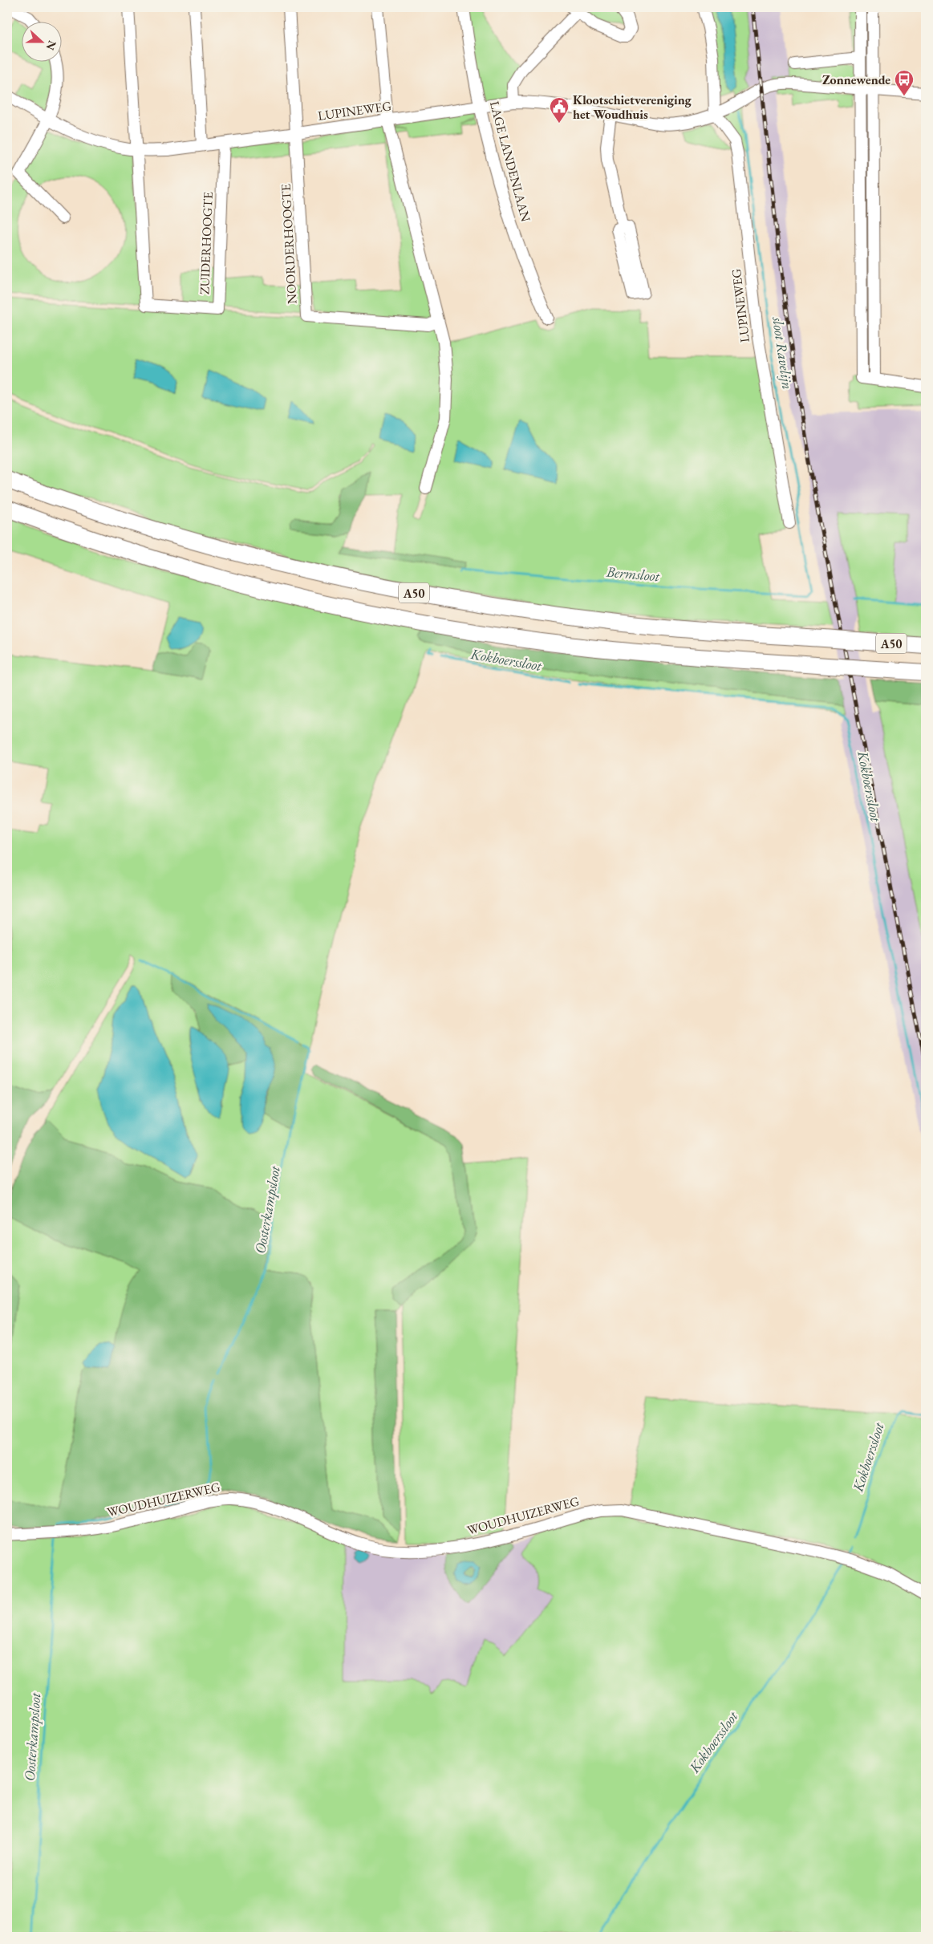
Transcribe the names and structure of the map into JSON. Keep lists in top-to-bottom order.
{
  "streets": {
    "highway": ["A50"],
    "street": [
      "LUPINEWEG",
      "LAGE LANDENLAAN",
      "ZUIDERHOOGTE",
      "NOORDERHOOGTE",
      "WOUDHUIZERWEG"
    ]
  },
  "crossings": [
    ["LUPINEWEG", "LAGE LANDENLAAN"],
    ["LUPINEWEG", "ZUIDERHOOGTE"],
    ["LUPINEWEG", "NOORDERHOOGTE"]
  ],
  "water": [
    "sloot Ravelijn",
    "Bermsloot",
    "Kokboerssloot",
    "Oosterkampsloot"
  ],
  "places": {
    "bus stop": ["Zonnewende"],
    "public building": ["Klootschietvereniging het Woudhuis"]
  },
  "north": "right"
}
